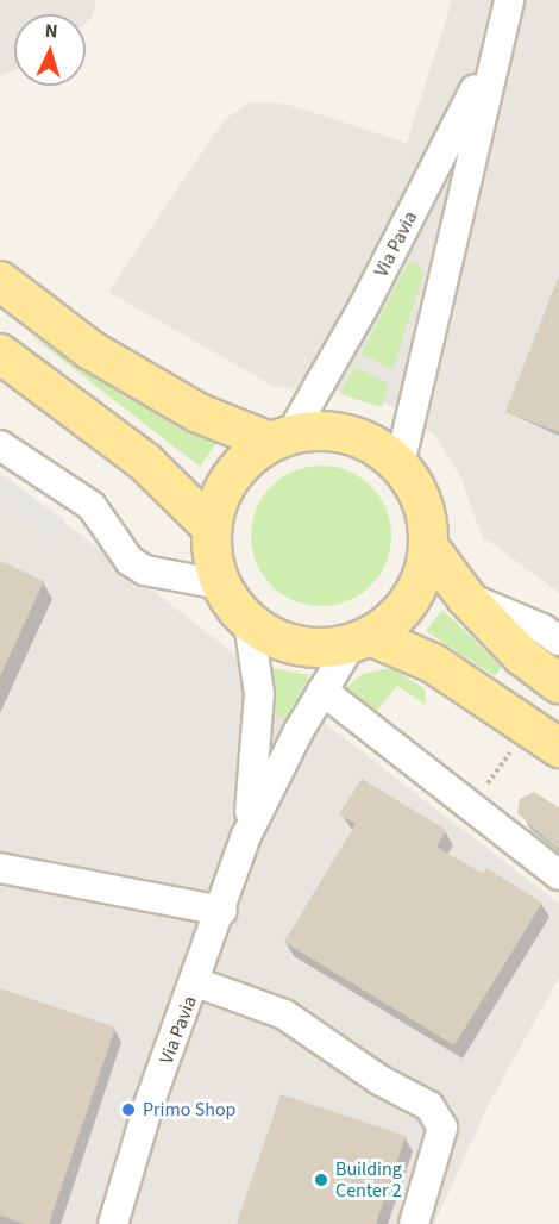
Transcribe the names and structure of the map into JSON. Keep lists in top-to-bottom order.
{
  "streets": {
    "street": ["Via Pavia"]
  },
  "places": ["Primo Shop", "Building Center 2"],
  "north": "top"
}
